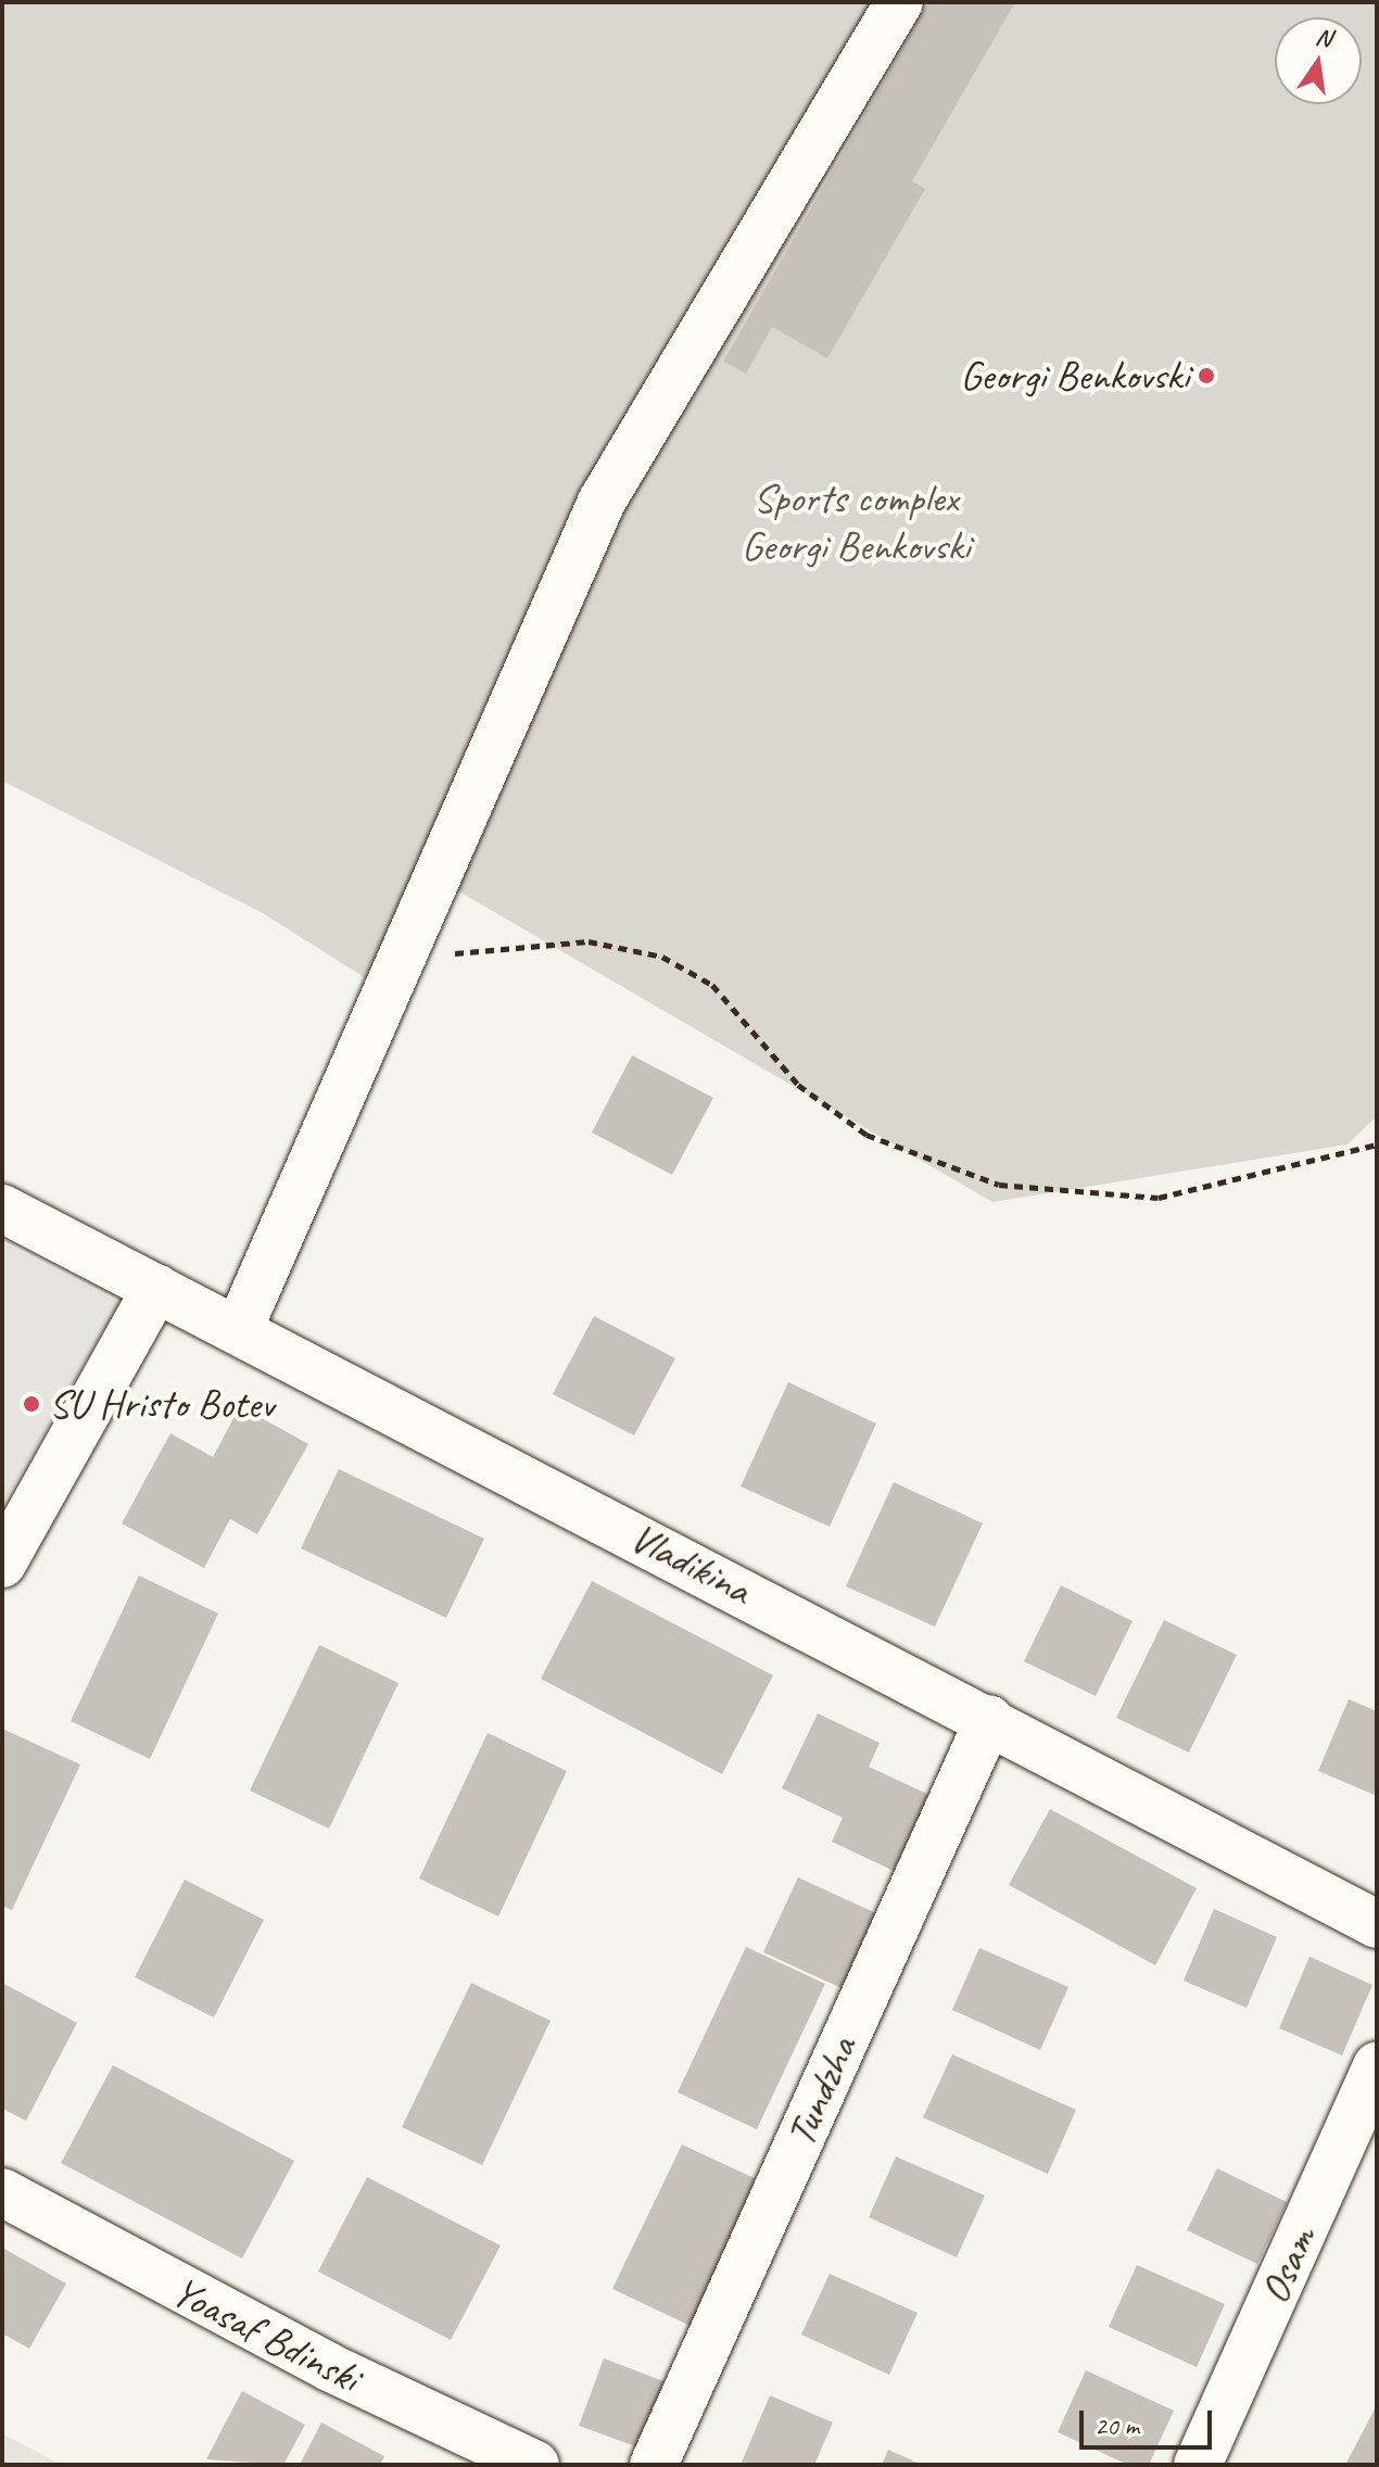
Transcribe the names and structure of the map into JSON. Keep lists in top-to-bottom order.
{
  "streets": {
    "street": [
      "Vladikina",
      "Tundzha",
      "Osam",
      "Yoasaf Bdinski"
    ]
  },
  "crossings": [
    ["Vladikina", "Tundzha"]
  ],
  "parks": ["Sports complex Georgi Benkovski"],
  "places": ["Georgi Benkovski", "SU Hristo Botev"],
  "scale_bar": "20 m",
  "north": "top"
}
